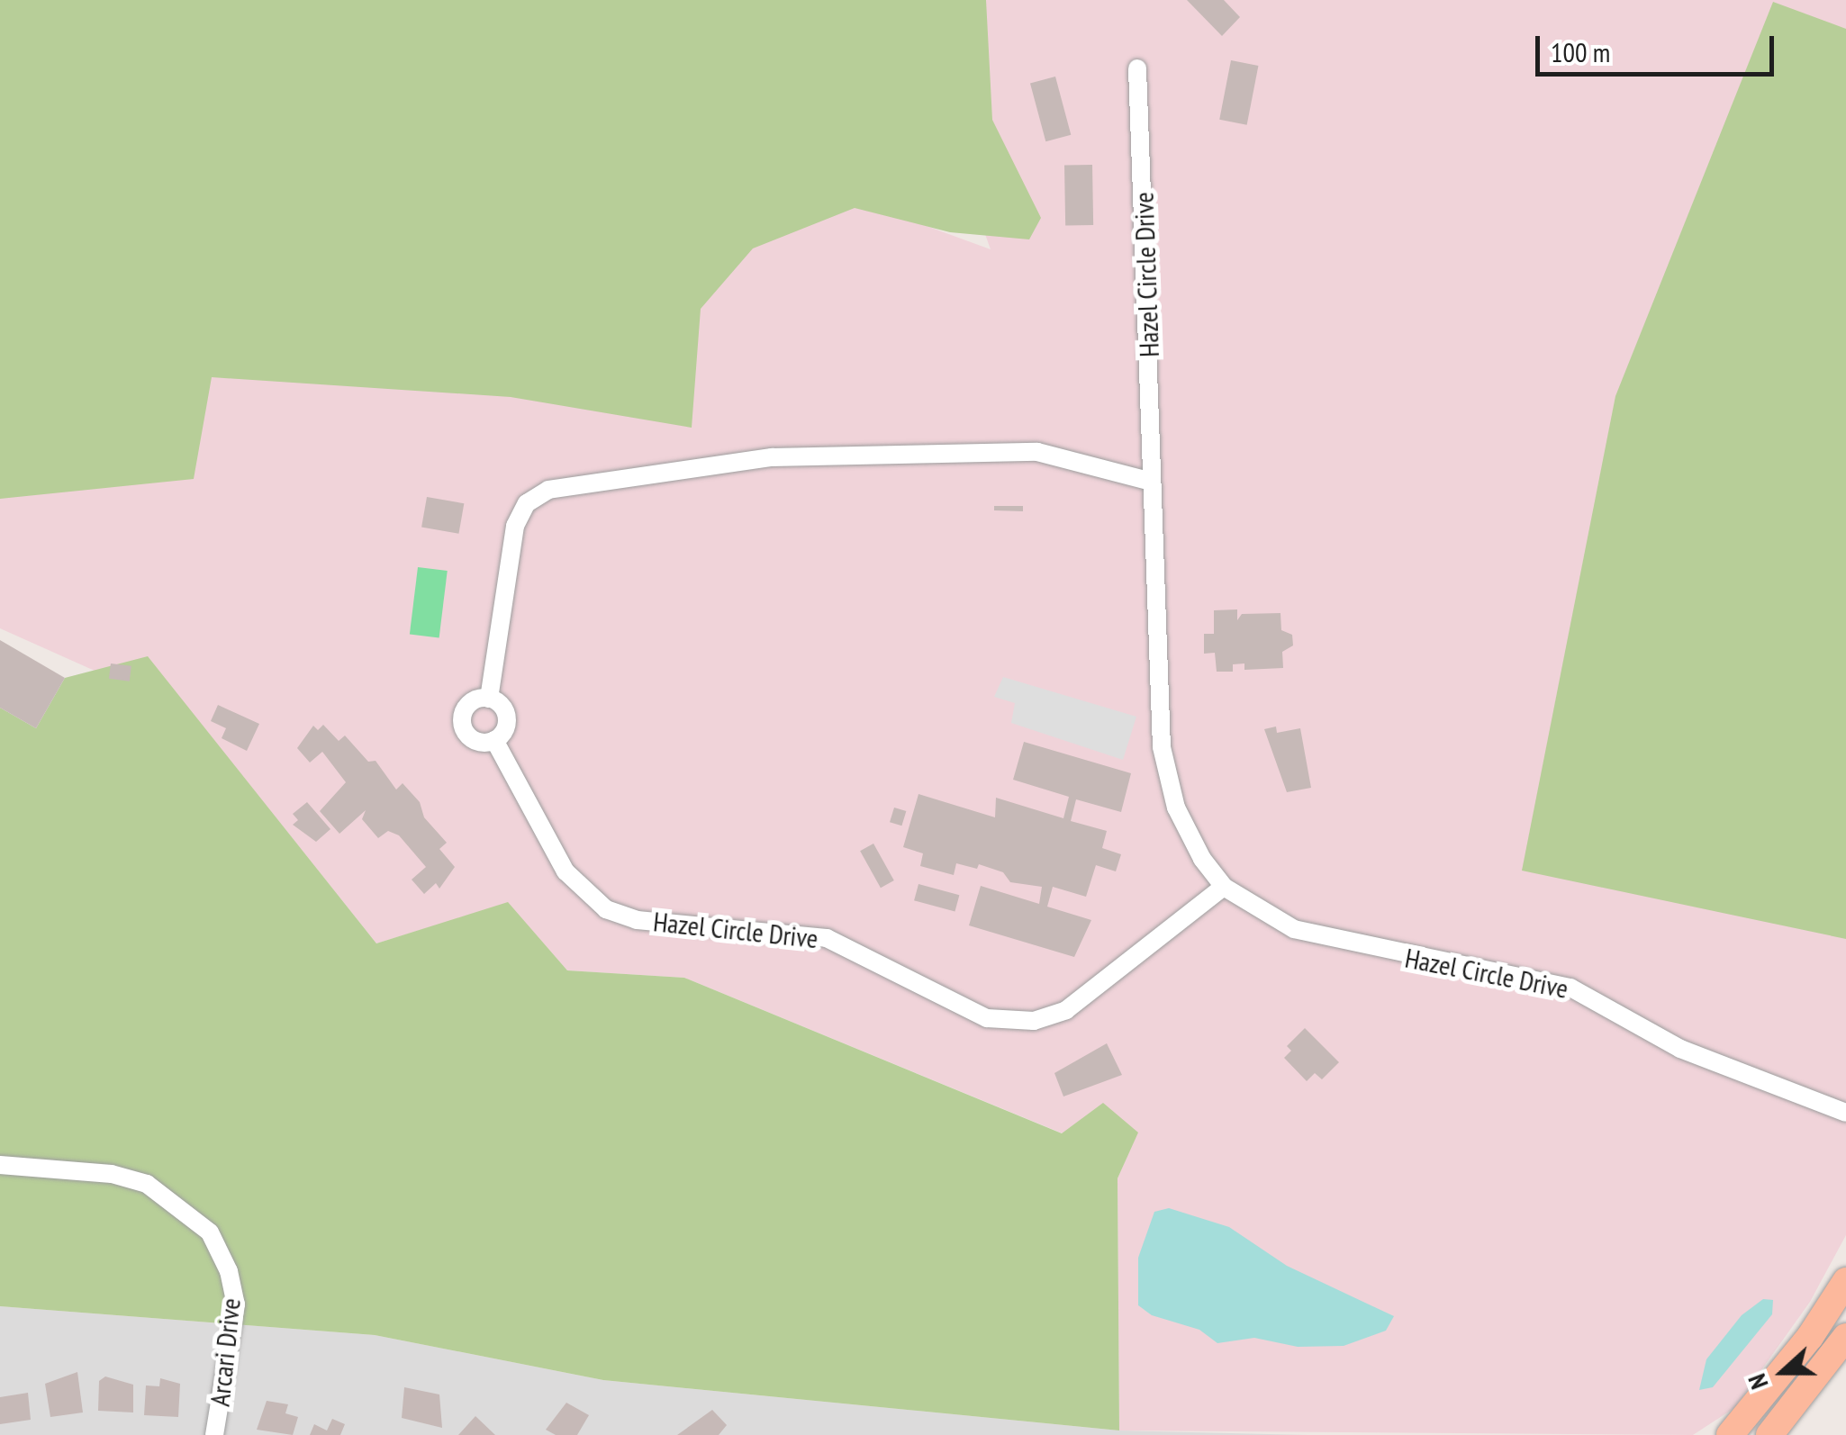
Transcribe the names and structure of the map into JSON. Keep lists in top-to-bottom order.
{
  "streets": {
    "street": ["Hazel Circle Drive", "Arcari Drive"]
  },
  "scale_bar": "100 m",
  "north": "left"
}
